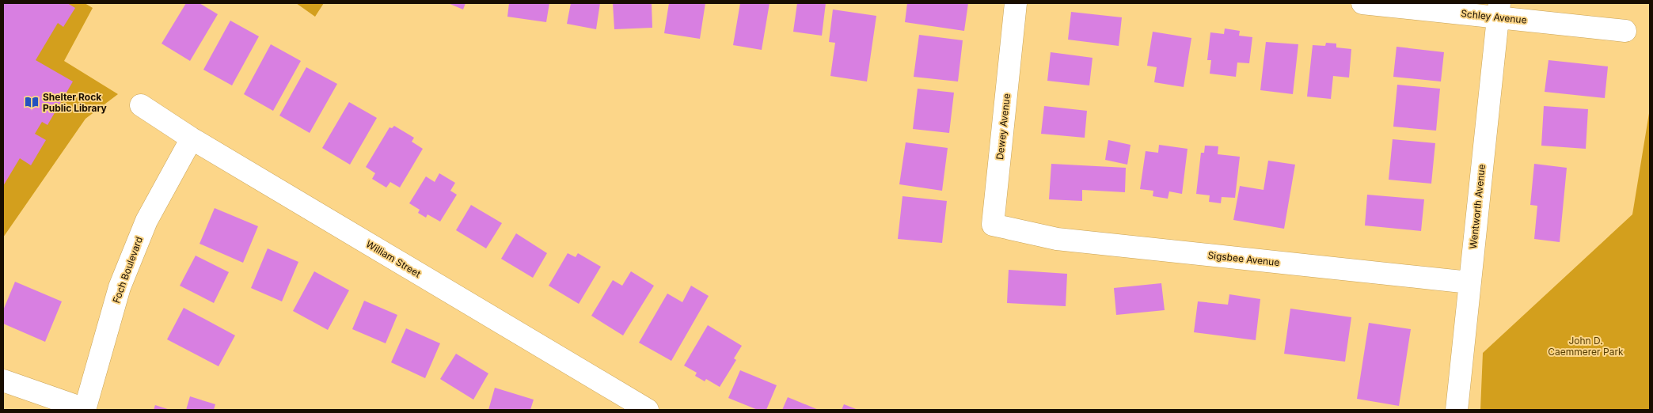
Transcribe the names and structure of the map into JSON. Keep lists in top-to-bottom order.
{
  "streets": {
    "street": [
      "Schley Avenue",
      "Dewey Avenue",
      "Wentworth Avenue",
      "William Street",
      "Sigsbee Avenue",
      "Foch Boulevard"
    ]
  },
  "crossings": [
    ["Schley Avenue", "Wentworth Avenue"],
    ["Dewey Avenue", "Sigsbee Avenue"],
    ["Wentworth Avenue", "Sigsbee Avenue"],
    ["William Street", "Foch Boulevard"]
  ],
  "parks": ["John D. Caemmerer Park"],
  "places": {
    "library": ["Shelter Rock Public Library"]
  }
}
